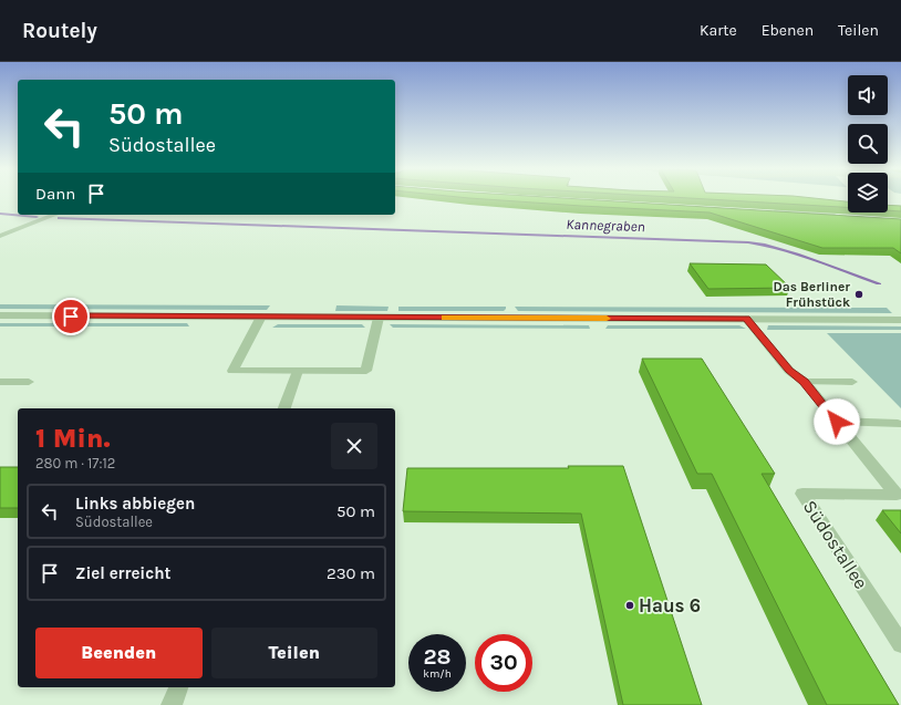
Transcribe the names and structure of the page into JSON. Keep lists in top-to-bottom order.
{
  "streets": {
    "street": ["Südostallee"]
  },
  "water": ["Kannegraben"],
  "places": ["Das Berliner Frühstück", "Haus 6"],
  "page": {
    "header": "Routely",
    "nav": ["Karte", "Ebenen", "Teilen"],
    "turn": ["50 m", "Südostallee"],
    "then": "Dann",
    "heading": ["1 Min.", "280 m · 17:12"],
    "list": [
      {
        "name": "Links abbiegen",
        "note": "Südostallee",
        "value": "50 m"
      },
      {
        "name": "Ziel erreicht",
        "value": "230 m"
      }
    ],
    "buttons": ["Beenden", "Teilen"],
    "speed": "28 km/h",
    "limit": "30"
  }
}
